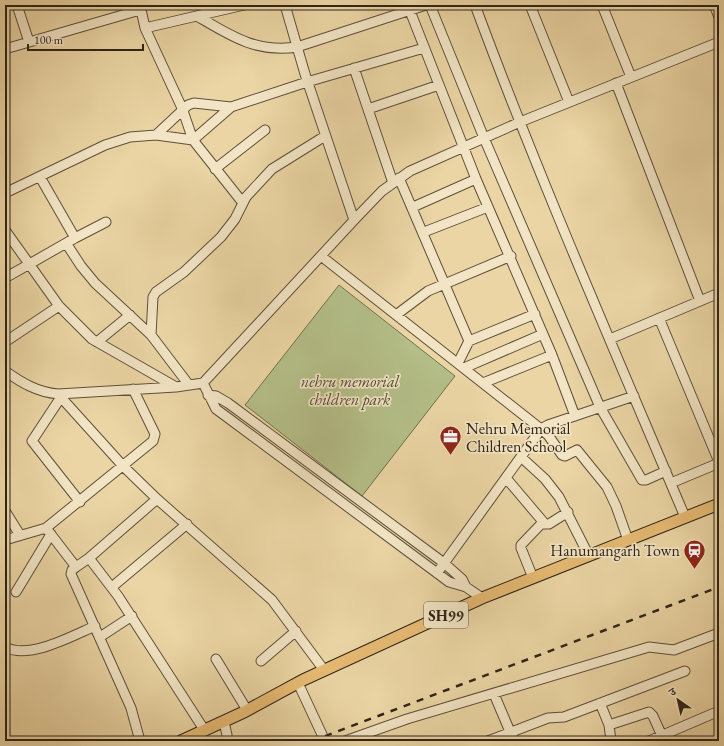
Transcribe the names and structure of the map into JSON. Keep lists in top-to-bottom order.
{
  "streets": {
    "main road": ["SH99"]
  },
  "parks": ["nehru memorial children park"],
  "places": {
    "office": ["Nehru Memorial Children School"],
    "station": ["Hanumangarh Town"]
  },
  "scale_bar": "100 m",
  "north": "top left"
}
